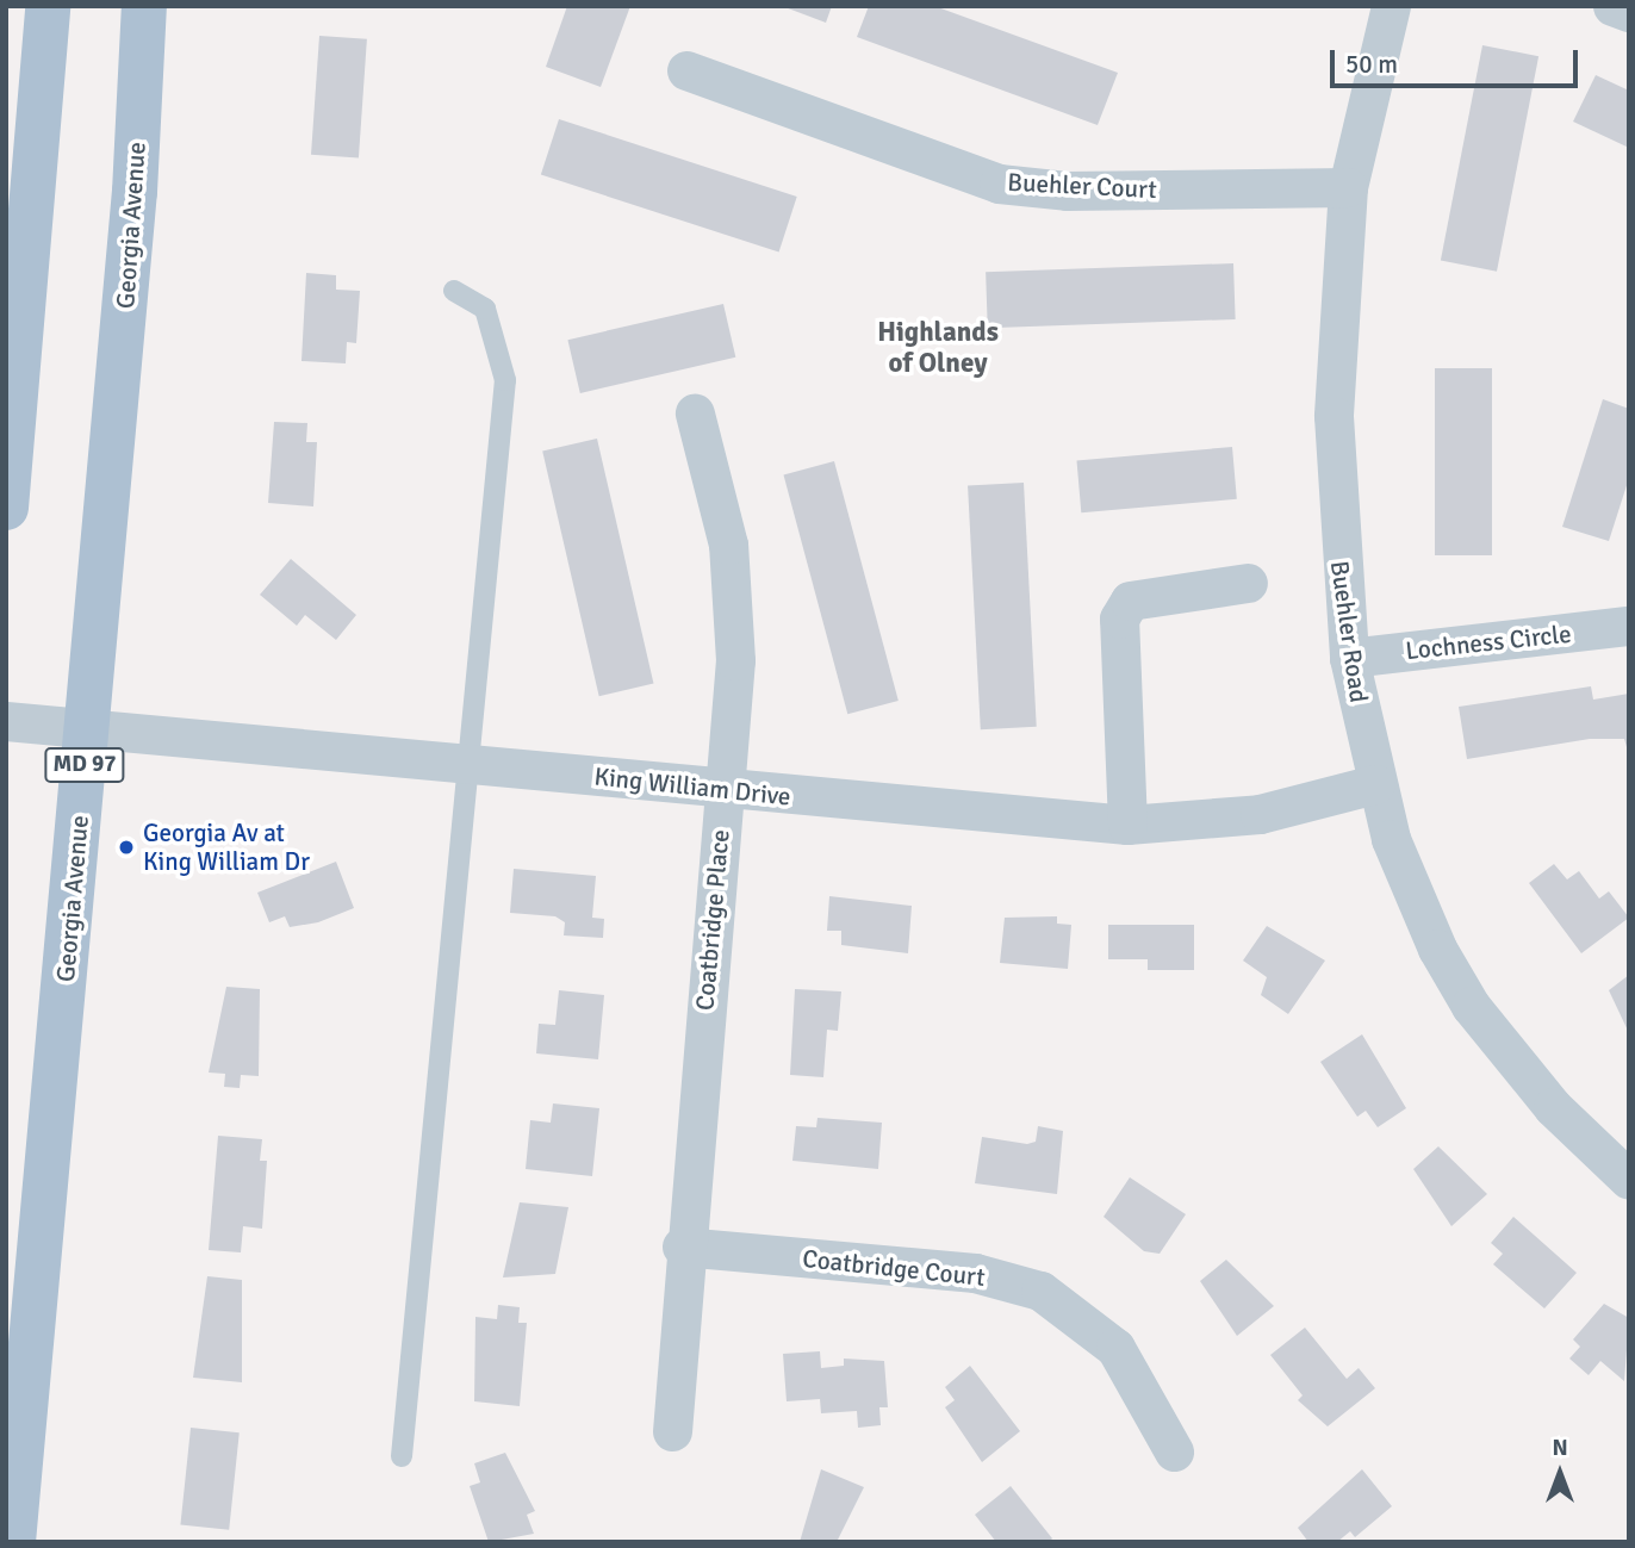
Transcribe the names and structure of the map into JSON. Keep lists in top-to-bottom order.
{
  "streets": {
    "main road": ["Georgia Avenue", "MD 97"],
    "street": [
      "Buehler Court",
      "Buehler Road",
      "Lochness Circle",
      "King William Drive",
      "Coatbridge Place",
      "Coatbridge Court"
    ]
  },
  "crossings": [
    ["Buehler Court", "Buehler Road"],
    ["Georgia Avenue", "King William Drive"],
    ["Buehler Road", "Lochness Circle"],
    ["Buehler Road", "King William Drive"],
    ["King William Drive", "Coatbridge Place"],
    ["Coatbridge Place", "Coatbridge Court"]
  ],
  "districts": ["Highlands of Olney"],
  "places": ["Georgia Av at King William Dr"],
  "scale_bar": "50 m",
  "north": "top"
}
